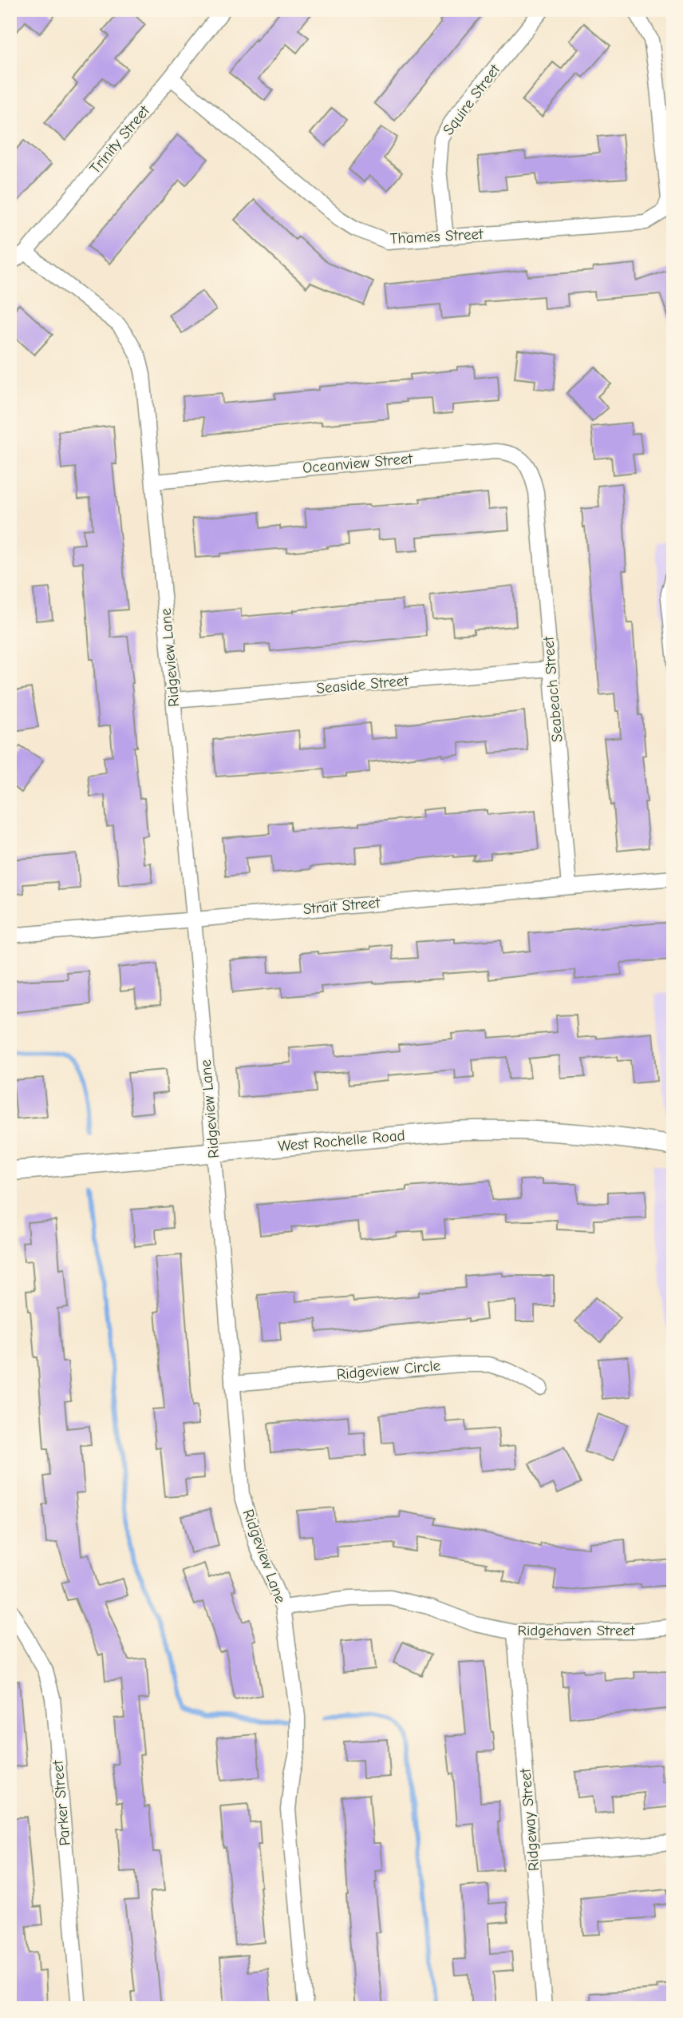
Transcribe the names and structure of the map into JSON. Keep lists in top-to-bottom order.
{
  "streets": {
    "street": [
      "Squire Street",
      "Trinity Street",
      "Thames Street",
      "Oceanview Street",
      "Ridgeview Lane",
      "Seaside Street",
      "Seabeach Street",
      "Strait Street",
      "West Rochelle Road",
      "Ridgeview Circle",
      "Ridgehaven Street",
      "Parker Street",
      "Ridgeway Street"
    ]
  },
  "crossings": [
    ["Squire Street", "Thames Street"],
    ["Trinity Street", "Thames Street"],
    ["Trinity Street", "Ridgeview Lane"],
    ["Oceanview Street", "Ridgeview Lane"],
    ["Oceanview Street", "Seabeach Street"],
    ["Ridgeview Lane", "Seaside Street"],
    ["Ridgeview Lane", "Strait Street"],
    ["Ridgeview Lane", "West Rochelle Road"],
    ["Ridgeview Lane", "Ridgeview Circle"],
    ["Ridgeview Lane", "Ridgehaven Street"],
    ["Seaside Street", "Seabeach Street"],
    ["Seabeach Street", "Strait Street"],
    ["Ridgehaven Street", "Ridgeway Street"]
  ]
}
